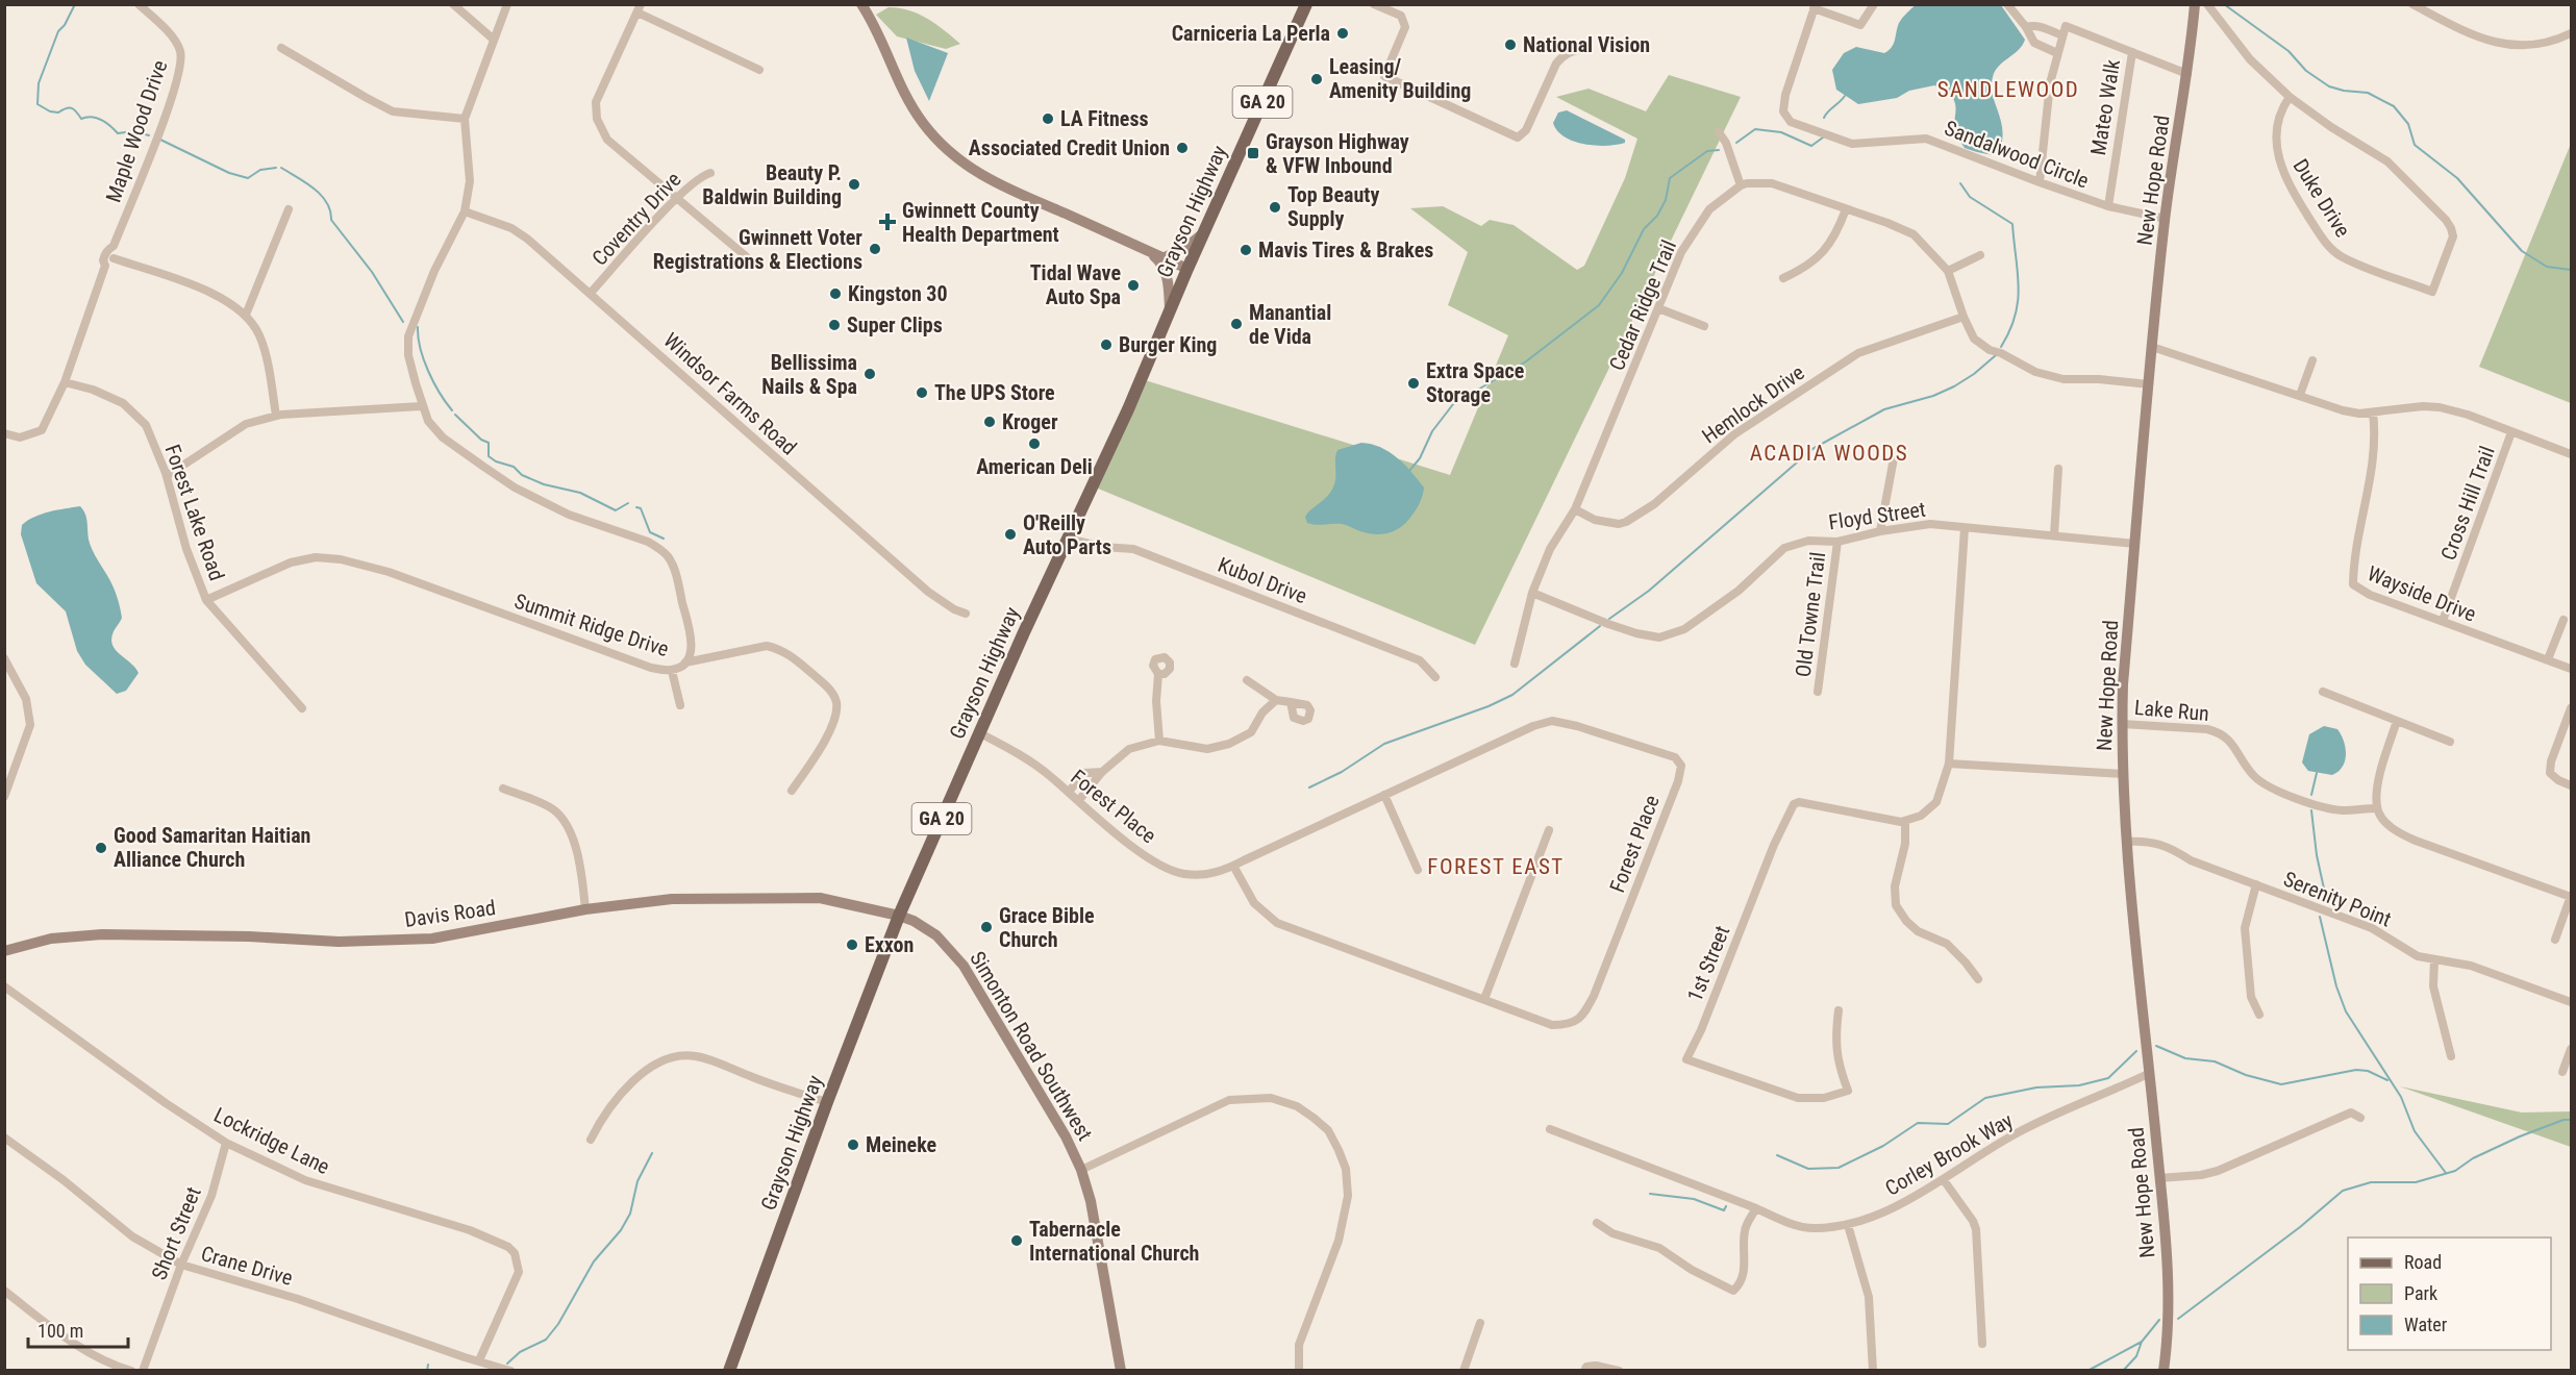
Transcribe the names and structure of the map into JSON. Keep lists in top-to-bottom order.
{
  "streets": {
    "main road": ["GA 20", "Grayson Highway"],
    "street": [
      "Mateo Walk",
      "Maple Wood Drive",
      "Sandalwood Circle",
      "New Hope Road",
      "Duke Drive",
      "Coventry Drive",
      "Cedar Ridge Trail",
      "Windsor Farms Road",
      "Hemlock Drive",
      "Cross Hill Trail",
      "Forest Lake Road",
      "Floyd Street",
      "Kubol Drive",
      "Wayside Drive",
      "Old Towne Trail",
      "Summit Ridge Drive",
      "Lake Run",
      "Forest Place",
      "Serenity Point",
      "Davis Road",
      "1st Street",
      "Simonton Road Southwest",
      "Lockridge Lane",
      "Corley Brook Way",
      "Short Street",
      "Crane Drive"
    ]
  },
  "crossings": [
    ["Mateo Walk", "Sandalwood Circle"],
    ["Maple Wood Drive", "Forest Lake Road"],
    ["Sandalwood Circle", "New Hope Road"],
    ["New Hope Road", "Floyd Street"],
    ["New Hope Road", "Lake Run"],
    ["New Hope Road", "Serenity Point"],
    ["New Hope Road", "Corley Brook Way"],
    ["Grayson Highway", "Kubol Drive"],
    ["Grayson Highway", "Forest Place"],
    ["Grayson Highway", "Davis Road"],
    ["Grayson Highway", "Simonton Road Southwest"],
    ["Coventry Drive", "Windsor Farms Road"],
    ["Cedar Ridge Trail", "Hemlock Drive"],
    ["Cedar Ridge Trail", "Floyd Street"],
    ["Windsor Farms Road", "Summit Ridge Drive"],
    ["Cross Hill Trail", "Wayside Drive"],
    ["Forest Lake Road", "Summit Ridge Drive"],
    ["Floyd Street", "Old Towne Trail"],
    ["Davis Road", "Simonton Road Southwest"],
    ["Lockridge Lane", "Short Street"],
    ["Lockridge Lane", "Crane Drive"],
    ["Short Street", "Crane Drive"]
  ],
  "districts": ["SANDLEWOOD", "ACADIA WOODS", "FOREST EAST"],
  "places": {
    "other": [
      "Carniceria La Perla",
      "National Vision",
      "Leasing/ Amenity Building",
      "LA Fitness",
      "Associated Credit Union",
      "Beauty P. Baldwin Building",
      "Top Beauty Supply",
      "Gwinnett Voter Registrations & Elections",
      "Mavis Tires & Brakes",
      "Tidal Wave Auto Spa",
      "Kingston 30",
      "Manantial de Vida",
      "Super Clips",
      "Burger King",
      "Bellissima Nails & Spa",
      "Extra Space Storage",
      "The UPS Store",
      "Kroger",
      "American Deli",
      "O'Reilly Auto Parts",
      "Good Samaritan Haitian Alliance Church",
      "Grace Bible Church",
      "Exxon",
      "Meineke",
      "Tabernacle International Church"
    ],
    "transit": ["Grayson Highway & VFW Inbound"],
    "health": ["Gwinnett County Health Department"]
  },
  "legend": ["Road", "Park", "Water"],
  "scale_bar": "100 m"
}
